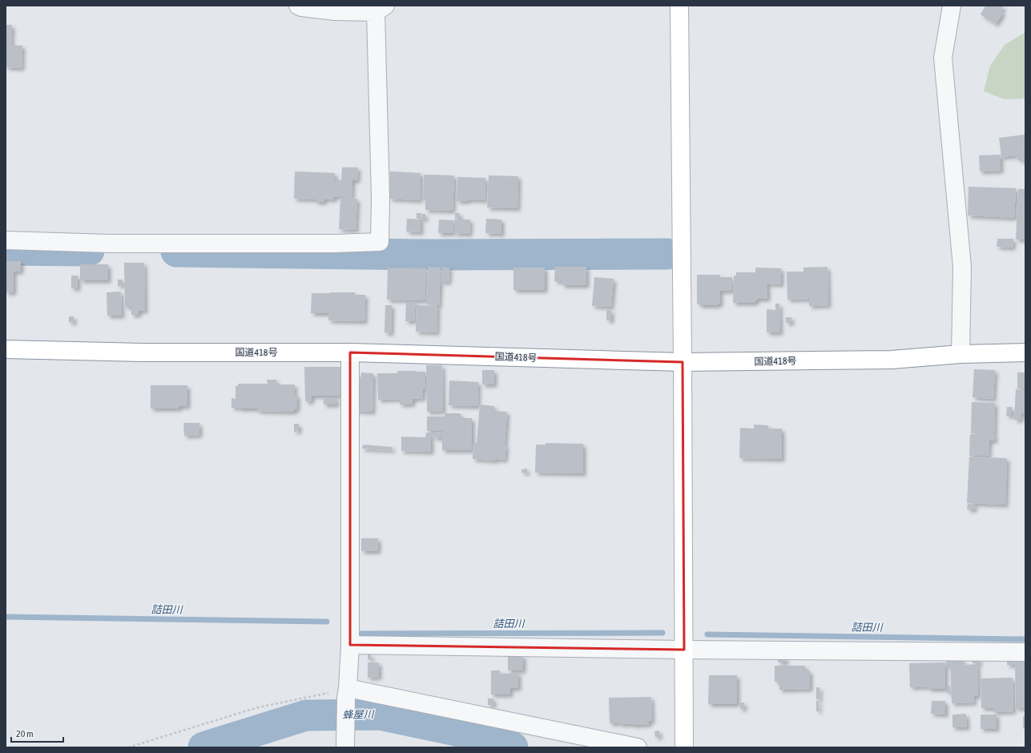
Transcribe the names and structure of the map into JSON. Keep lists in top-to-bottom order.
{
  "streets": {
    "main road": ["国道418号"]
  },
  "water": ["詰田川", "蜂屋川"],
  "scale_bar": "20 m"
}
